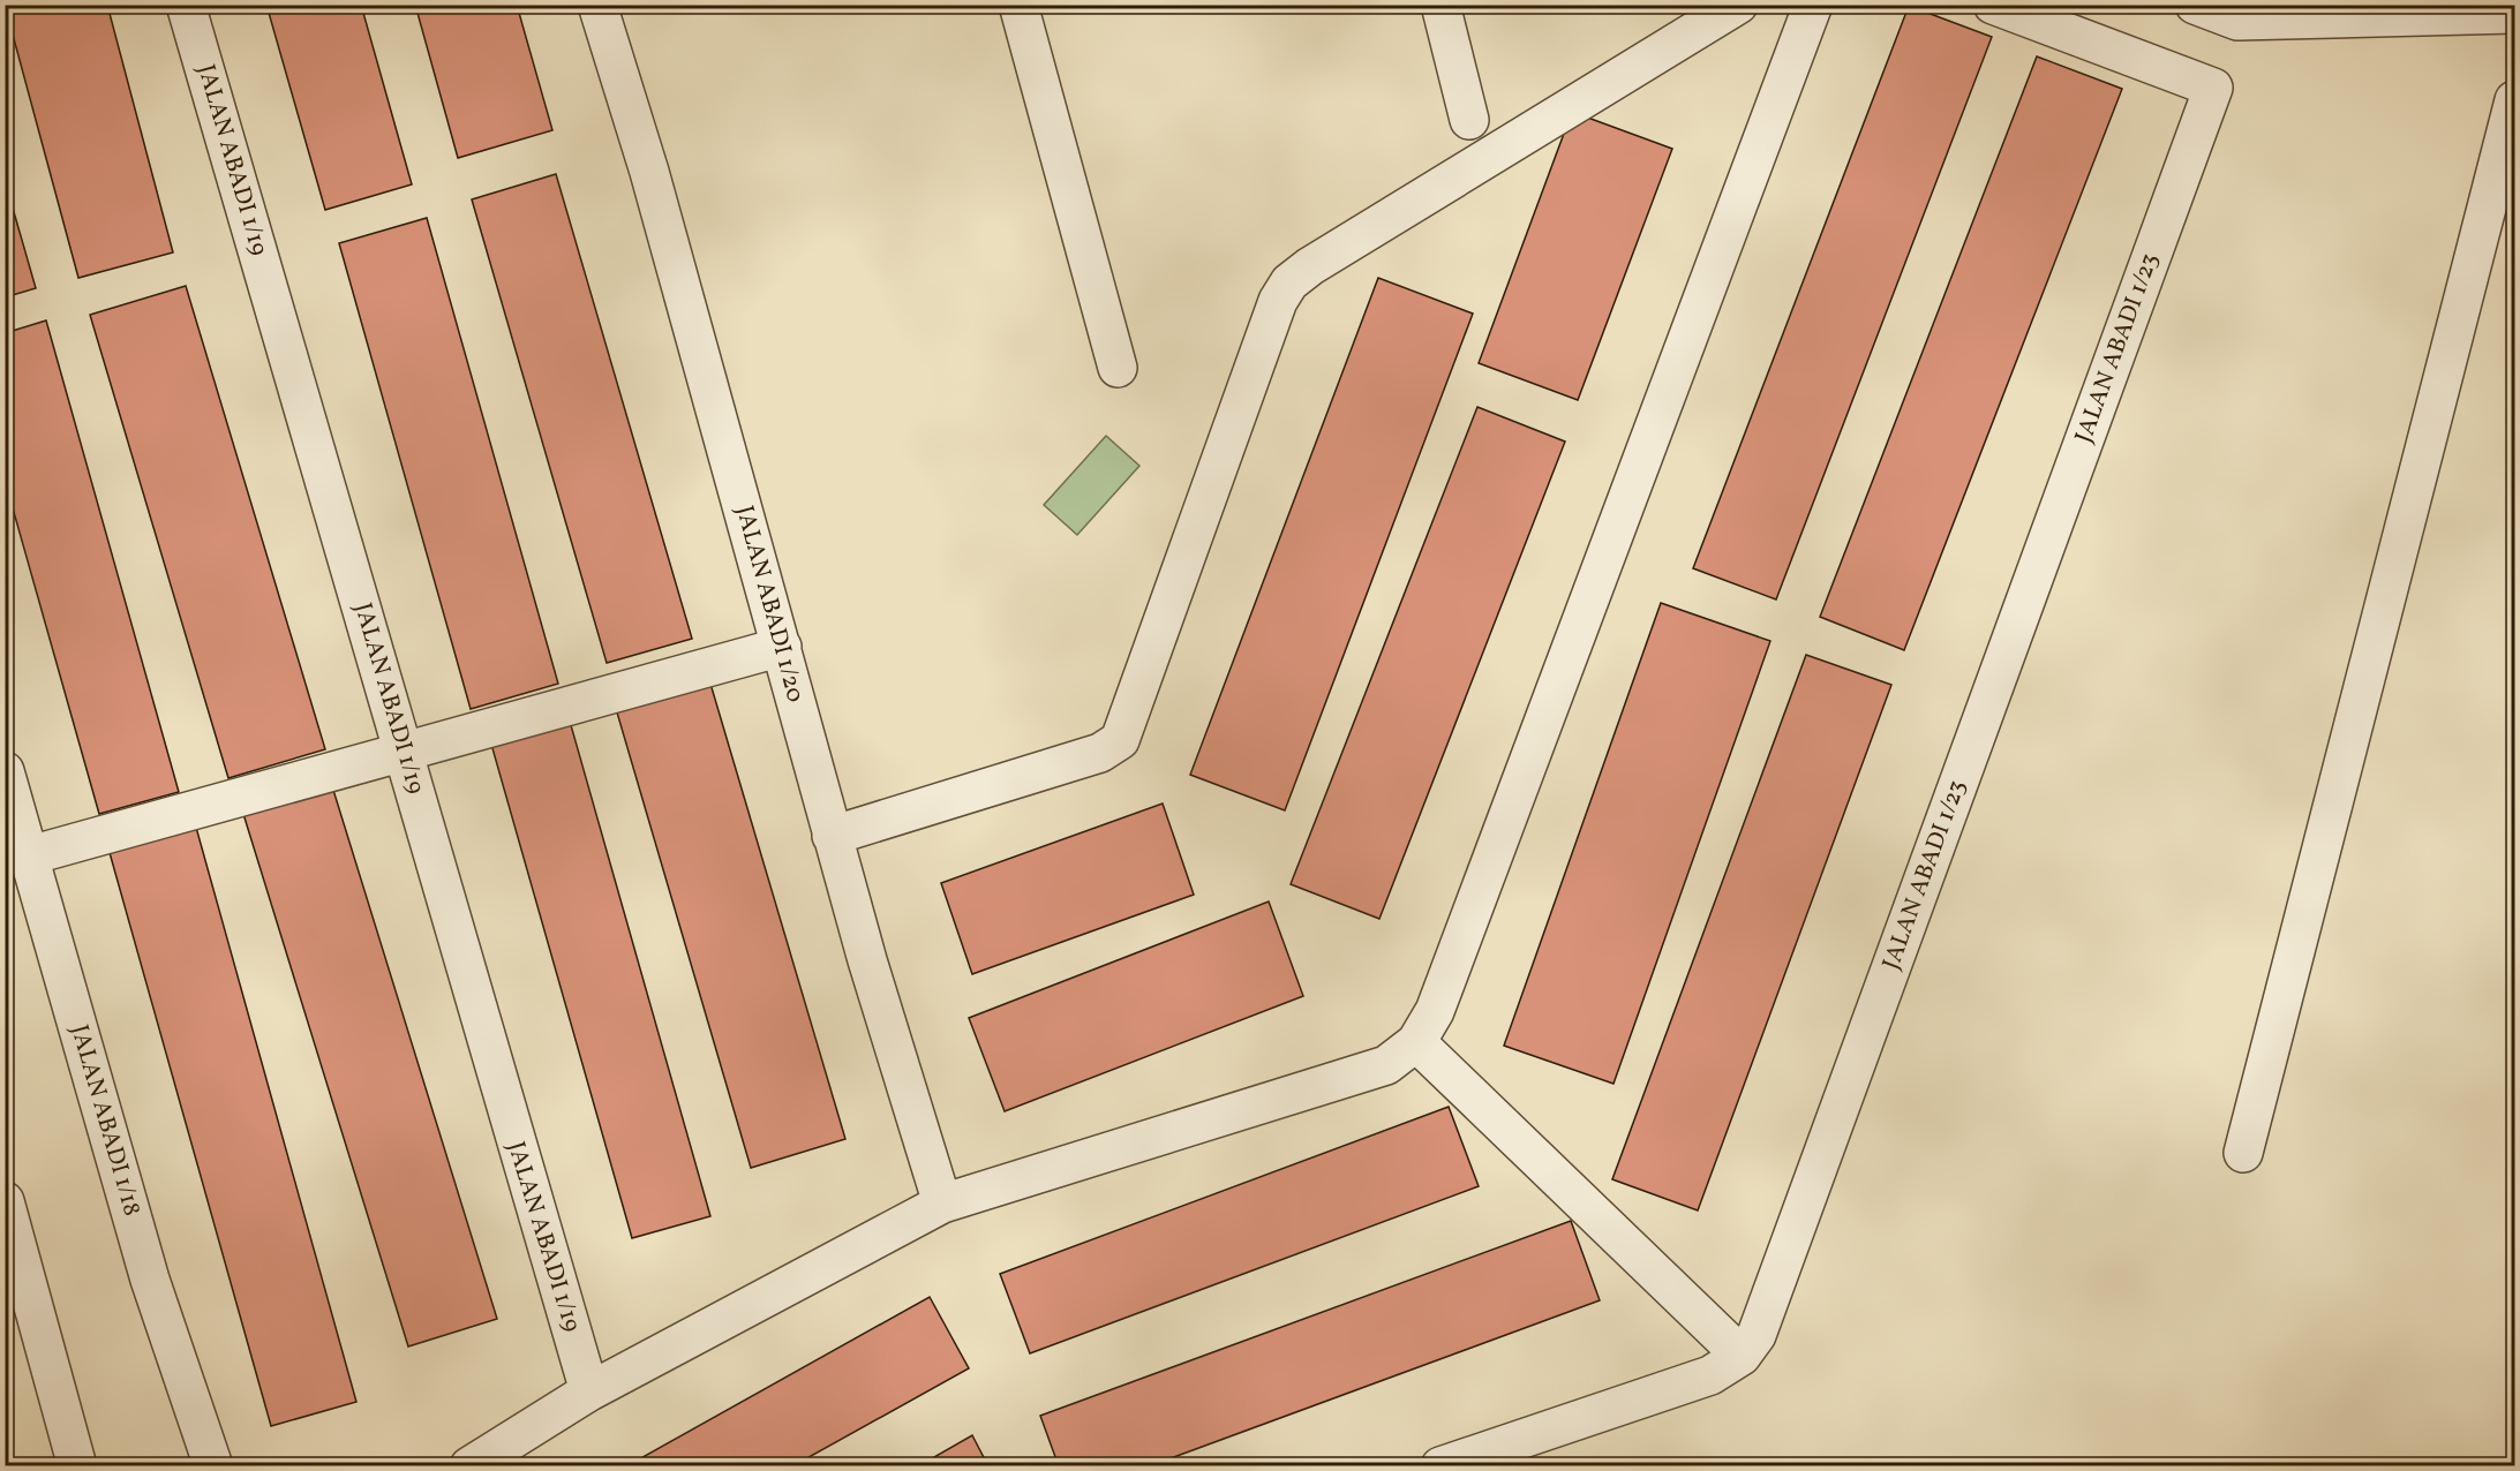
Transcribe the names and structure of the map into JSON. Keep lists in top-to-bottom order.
{
  "streets": {
    "street": [
      "JALAN ABADI 1/19",
      "JALAN ABADI 1/23",
      "JALAN ABADI 1/20",
      "JALAN ABADI 1/18"
    ]
  }
}
